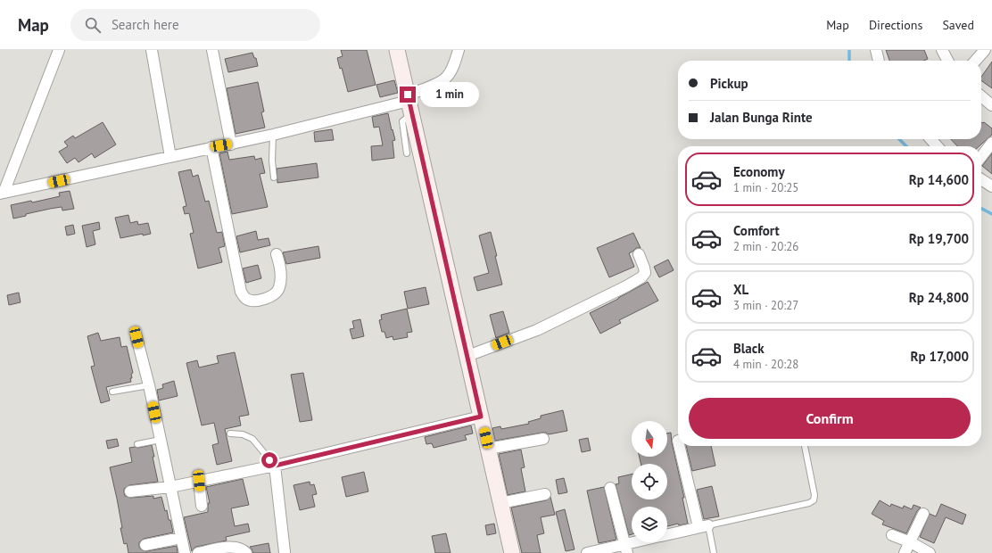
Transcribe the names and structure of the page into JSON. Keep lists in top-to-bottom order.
{
  "north": "bottom",
  "page": {
    "header": "Map",
    "search": "Search here",
    "nav": ["Map", "Directions", "Saved"],
    "banner": ["Pickup", "Jalan Bunga Rinte"],
    "bubble": "1 min",
    "list": [
      {
        "name": "Economy",
        "note": "1 min · 20:25",
        "value": "Rp 14,600"
      },
      {
        "name": "Comfort",
        "note": "2 min · 20:26",
        "value": "Rp 19,700"
      },
      {
        "name": "XL",
        "note": "3 min · 20:27",
        "value": "Rp 24,800"
      },
      {
        "name": "Black",
        "note": "4 min · 20:28",
        "value": "Rp 17,000"
      }
    ],
    "buttons": "Confirm"
  }
}
